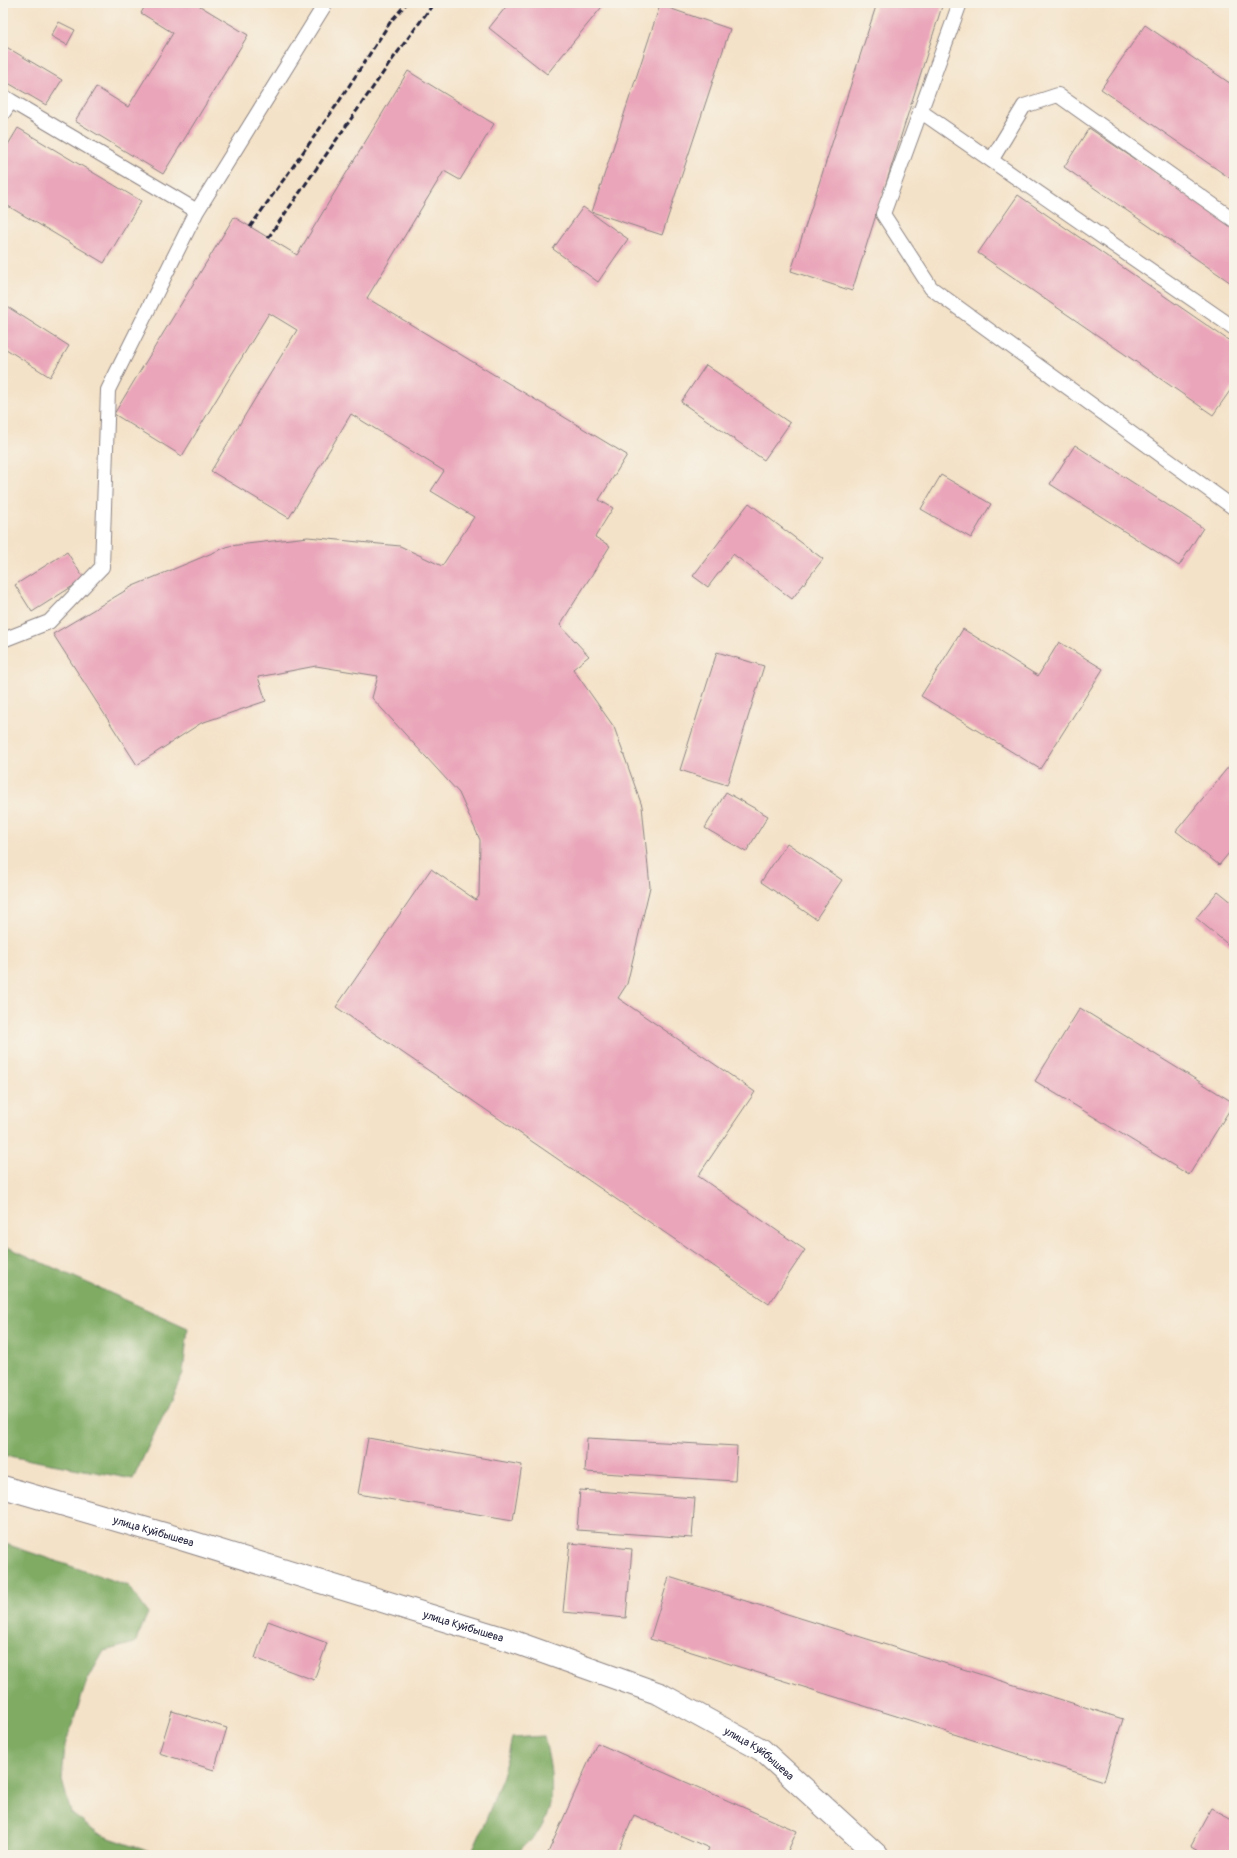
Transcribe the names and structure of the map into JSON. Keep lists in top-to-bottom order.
{
  "streets": {
    "street": ["улица Куйбышева"]
  }
}
